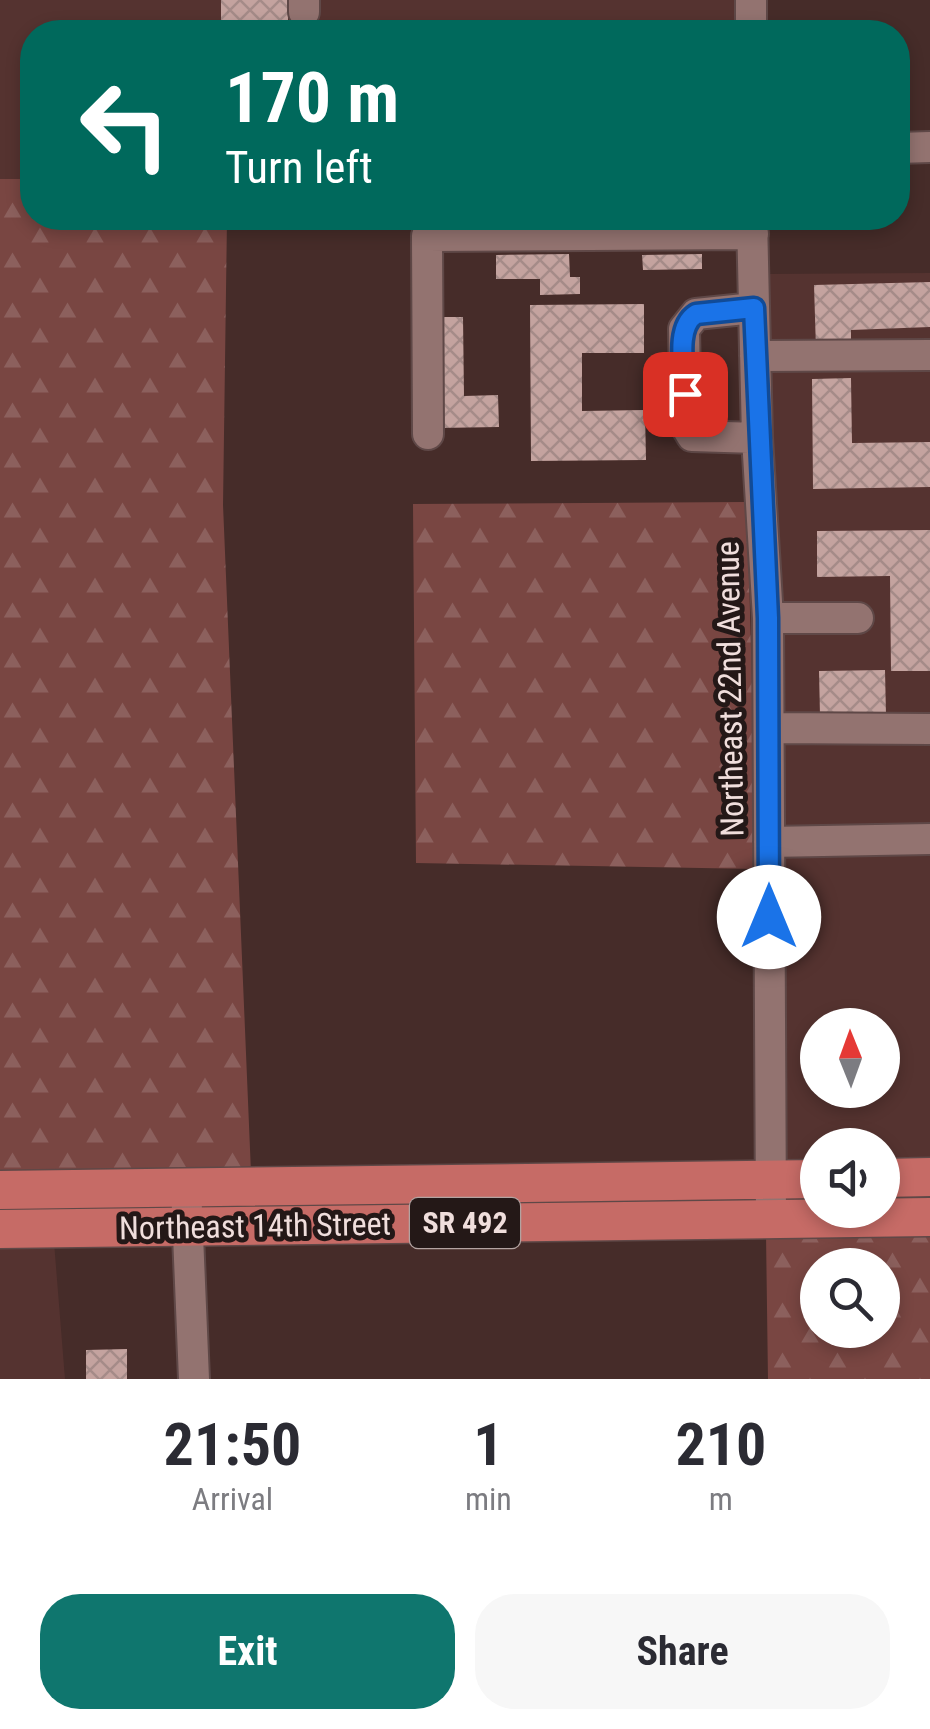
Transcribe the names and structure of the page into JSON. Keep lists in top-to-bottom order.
{
  "streets": {
    "main road": ["SR 492", "Northeast 14th Street"],
    "street": ["Northeast 22nd Avenue"]
  },
  "crossings": [
    ["Northeast 22nd Avenue", "Northeast 14th Street"]
  ],
  "north": "top",
  "page": {
    "turn": ["170 m", "Turn left"],
    "eta": [
      "21:50",
      "Arrival",
      "1",
      "min",
      "210",
      "m"
    ],
    "buttons": ["Exit", "Share"]
  }
}
